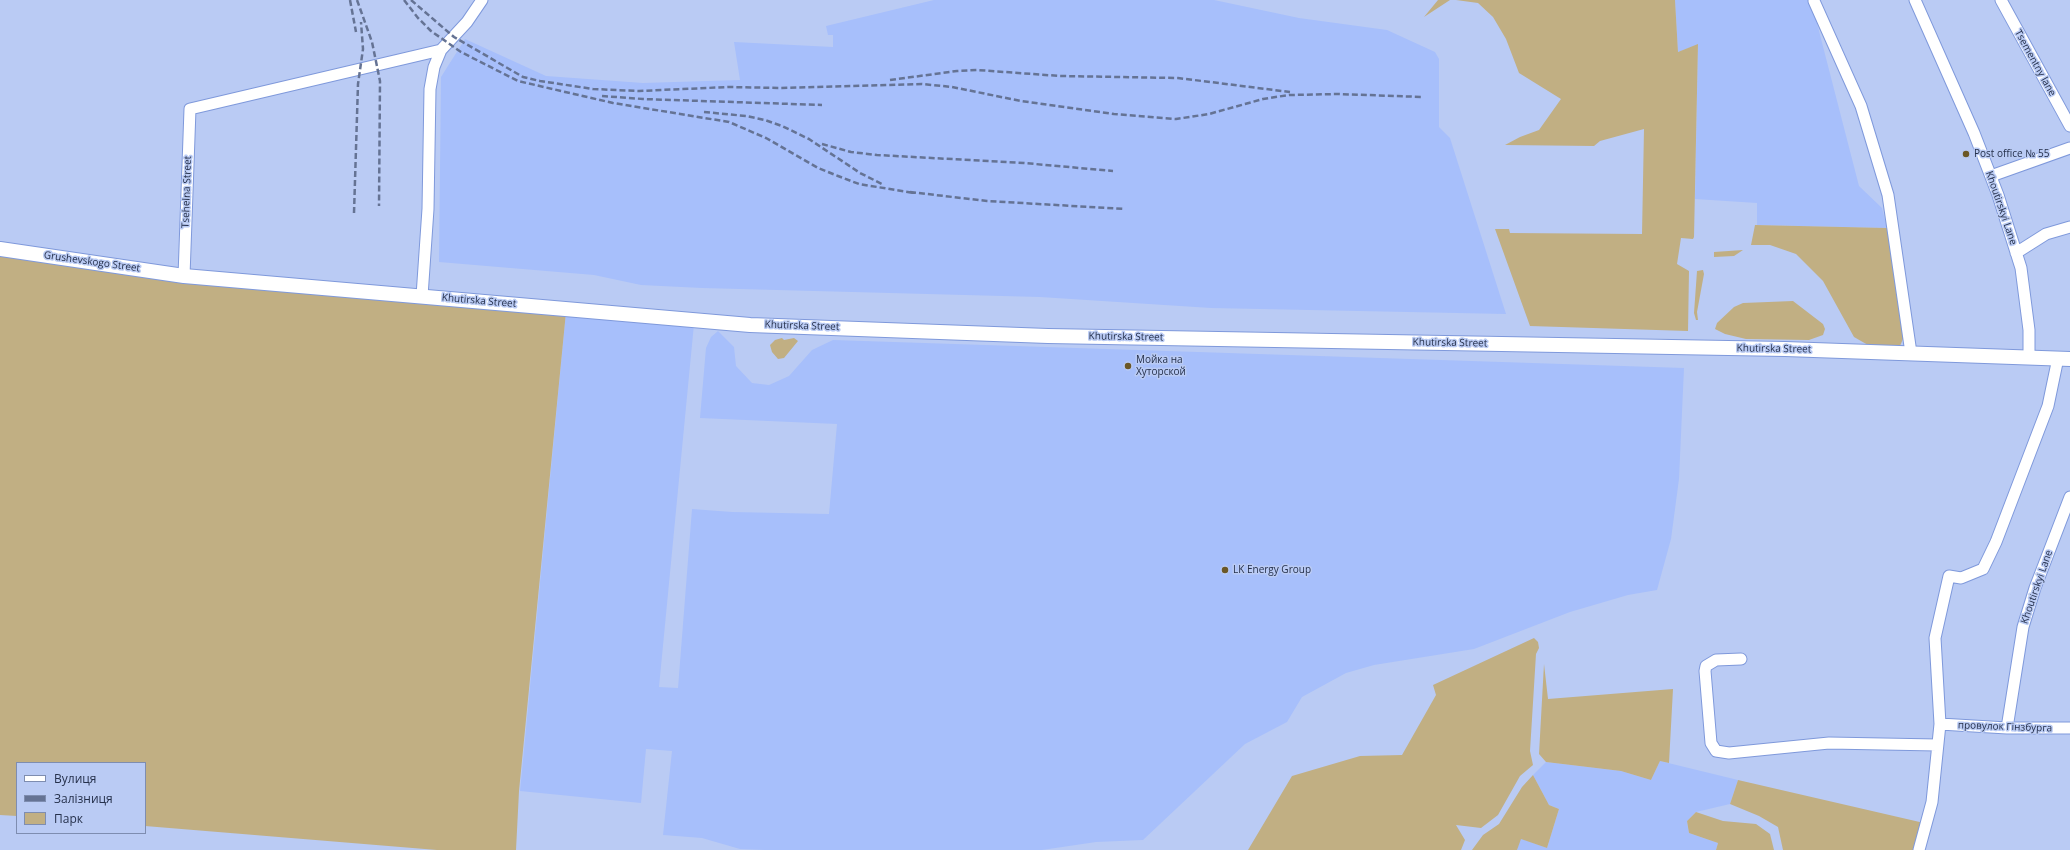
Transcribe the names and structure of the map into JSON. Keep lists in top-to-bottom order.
{
  "streets": {
    "main road": ["Grushevskogo Street", "Khutirska Street"],
    "street": [
      "Tsementny lane",
      "Tsehelna Street",
      "Khoutirskyi Lane",
      "провулок Гінзбурга"
    ]
  },
  "crossings": [
    ["Tsehelna Street", "Grushevskogo Street"],
    ["Tsehelna Street", "Khutirska Street"],
    ["Khoutirskyi Lane", "Khutirska Street"],
    ["Khoutirskyi Lane", "провулок Гінзбурга"],
    ["Grushevskogo Street", "Khutirska Street"]
  ],
  "places": ["Post office № 55", "Мойка на Хуторской", "LK Energy Group"],
  "legend": ["Вулиця", "Залізниця", "Парк"]
}
